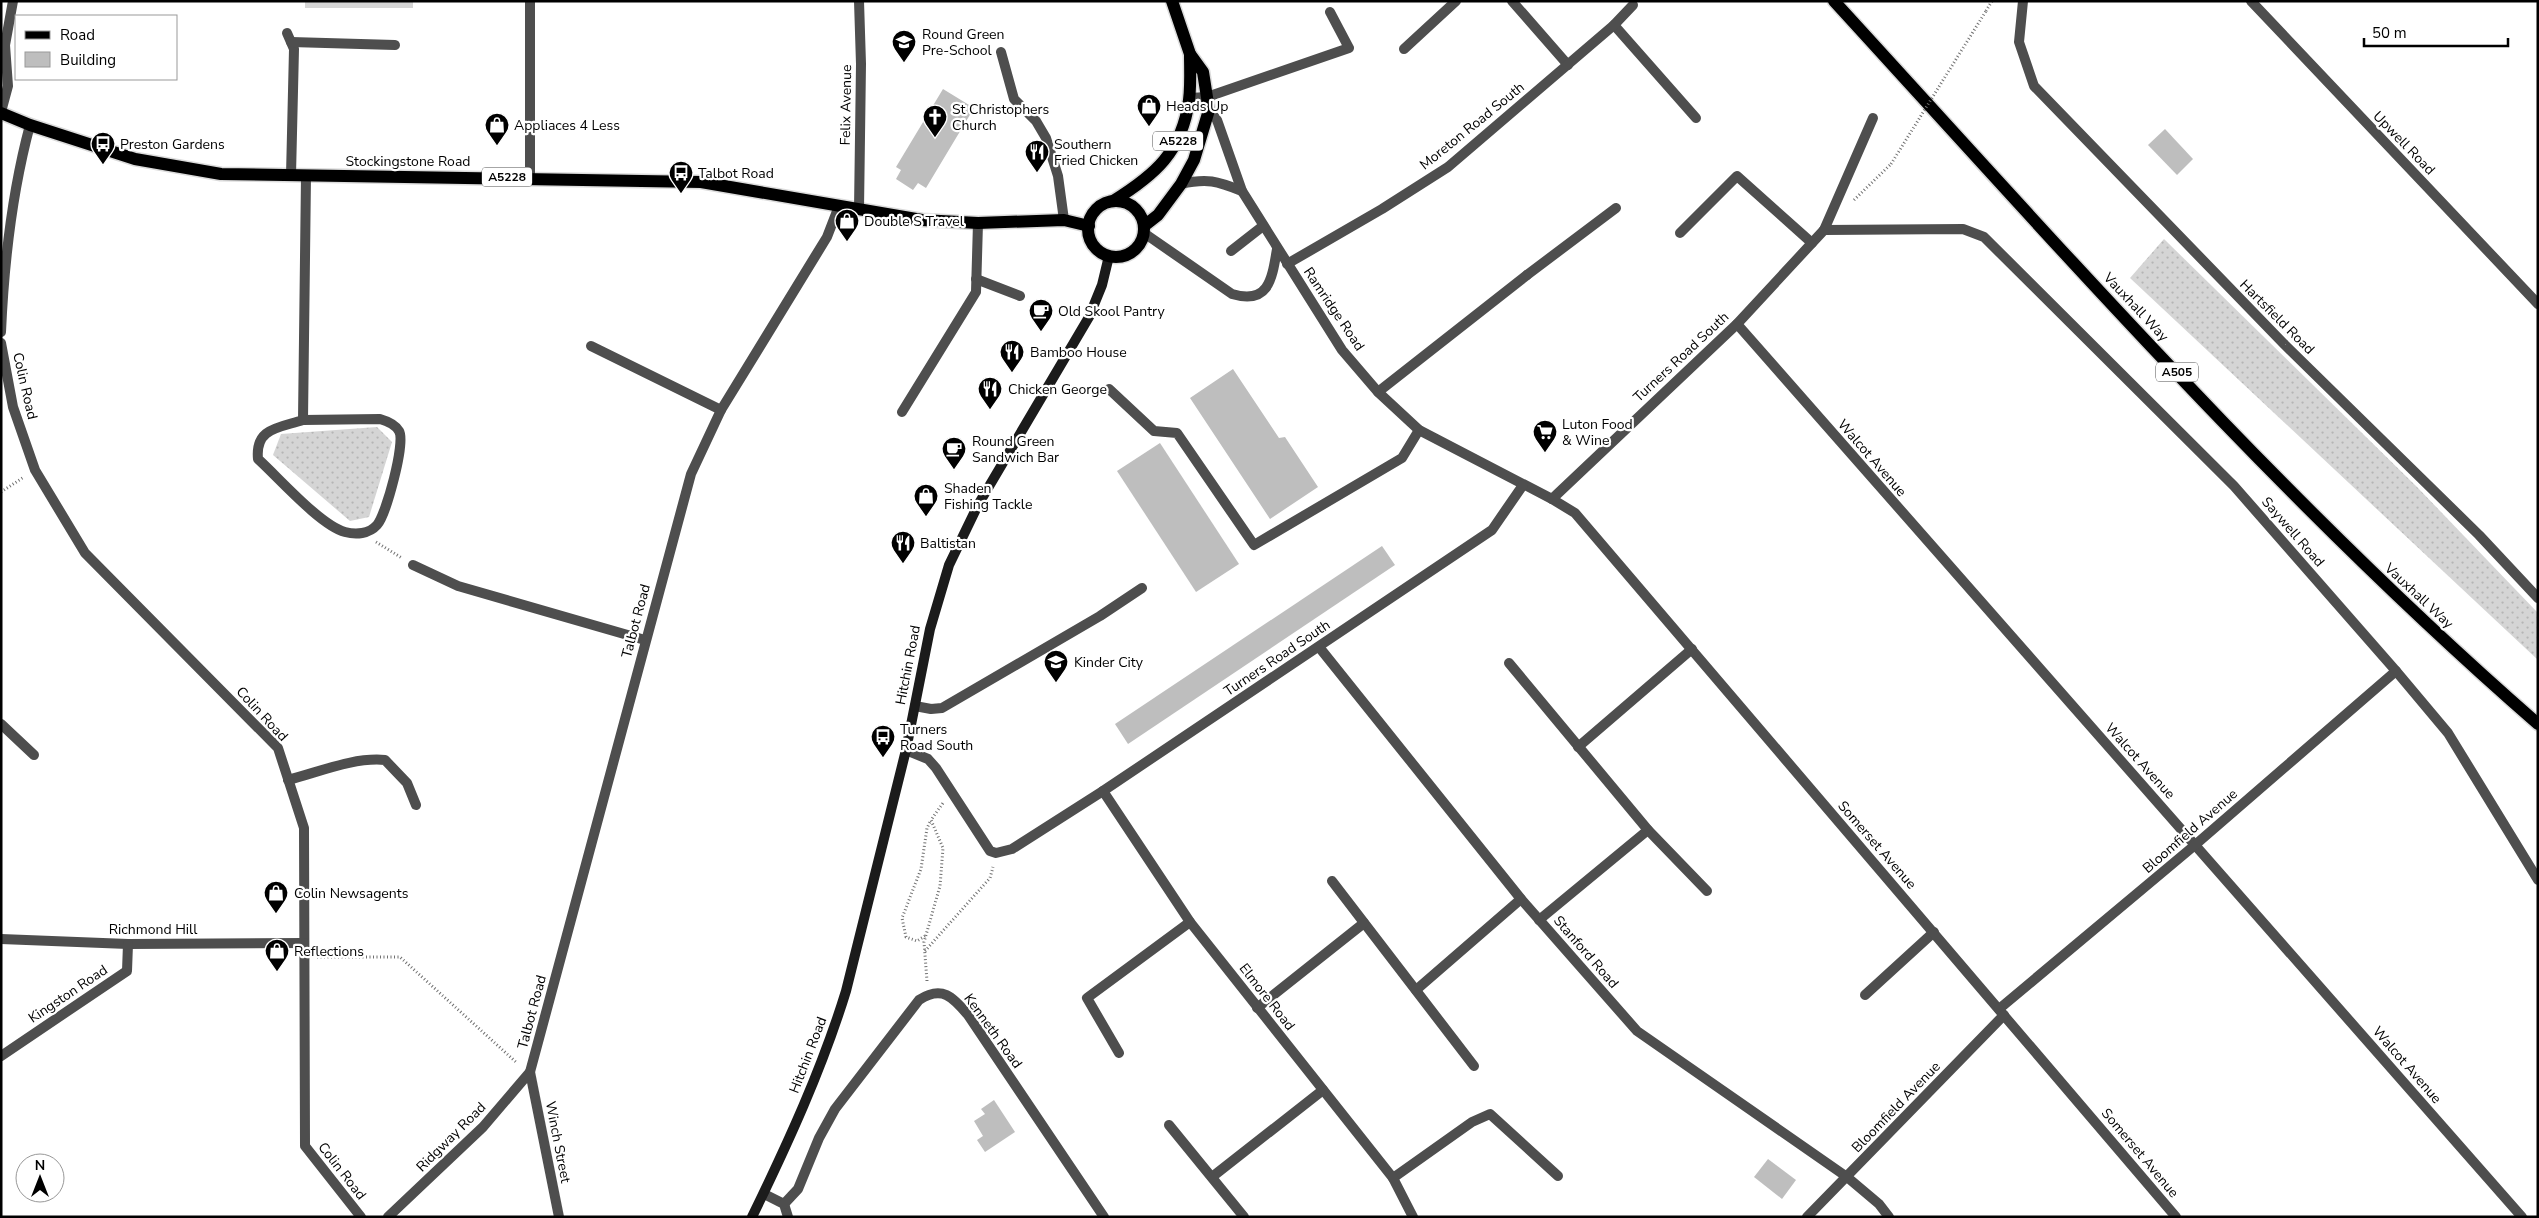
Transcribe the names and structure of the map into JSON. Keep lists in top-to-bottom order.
{
  "streets": {
    "main road": [
      "A5228",
      "Stockingstone Road",
      "Vauxhall Way",
      "A505"
    ],
    "street": [
      "Felix Avenue",
      "Moreton Road South",
      "Upwell Road",
      "Ramridge Road",
      "Hartsfield Road",
      "Turners Road South",
      "Colin Road",
      "Walcot Avenue",
      "Saywell Road",
      "Talbot Road",
      "Hitchin Road",
      "Bloomfield Avenue",
      "Somerset Avenue",
      "Richmond Hill",
      "Stanford Road",
      "Kingston Road",
      "Elmore Road",
      "Kenneth Road",
      "Ridgway Road",
      "Winch Street"
    ]
  },
  "crossings": [
    ["Felix Avenue", "Stockingstone Road"],
    ["Moreton Road South", "Ramridge Road"],
    ["A5228", "Stockingstone Road"],
    ["A5228", "Ramridge Road"],
    ["A5228", "Hitchin Road"],
    ["Stockingstone Road", "Talbot Road"],
    ["Stockingstone Road", "Hitchin Road"],
    ["Ramridge Road", "Turners Road South"],
    ["Ramridge Road", "Somerset Avenue"],
    ["Turners Road South", "Walcot Avenue"],
    ["Turners Road South", "Saywell Road"],
    ["Turners Road South", "Somerset Avenue"],
    ["Turners Road South", "Stanford Road"],
    ["Turners Road South", "Elmore Road"],
    ["Colin Road", "Richmond Hill"],
    ["Walcot Avenue", "Bloomfield Avenue"],
    ["Saywell Road", "Bloomfield Avenue"],
    ["Talbot Road", "Ridgway Road"],
    ["Talbot Road", "Winch Street"],
    ["Bloomfield Avenue", "Somerset Avenue"],
    ["Bloomfield Avenue", "Stanford Road"],
    ["Richmond Hill", "Kingston Road"],
    ["Ridgway Road", "Winch Street"]
  ],
  "places": {
    "school or university": ["Round Green Pre-School", "Kinder City"],
    "shop": [
      "Heads Up",
      "Appliaces 4 Less",
      "Double S Travel",
      "Shaden Fishing Tackle",
      "Colin Newsagents",
      "Reflections"
    ],
    "church": ["St Christophers Church"],
    "bus stop": ["Preston Gardens", "Talbot Road", "Turners Road South"],
    "restaurant": [
      "Southern Fried Chicken",
      "Bamboo House",
      "Chicken George",
      "Baltistan"
    ],
    "cafe": ["Old Skool Pantry", "Round Green Sandwich Bar"],
    "supermarket": ["Luton Food & Wine"]
  },
  "legend": ["Road", "Building"],
  "scale_bar": "50 m",
  "north": "top"
}
